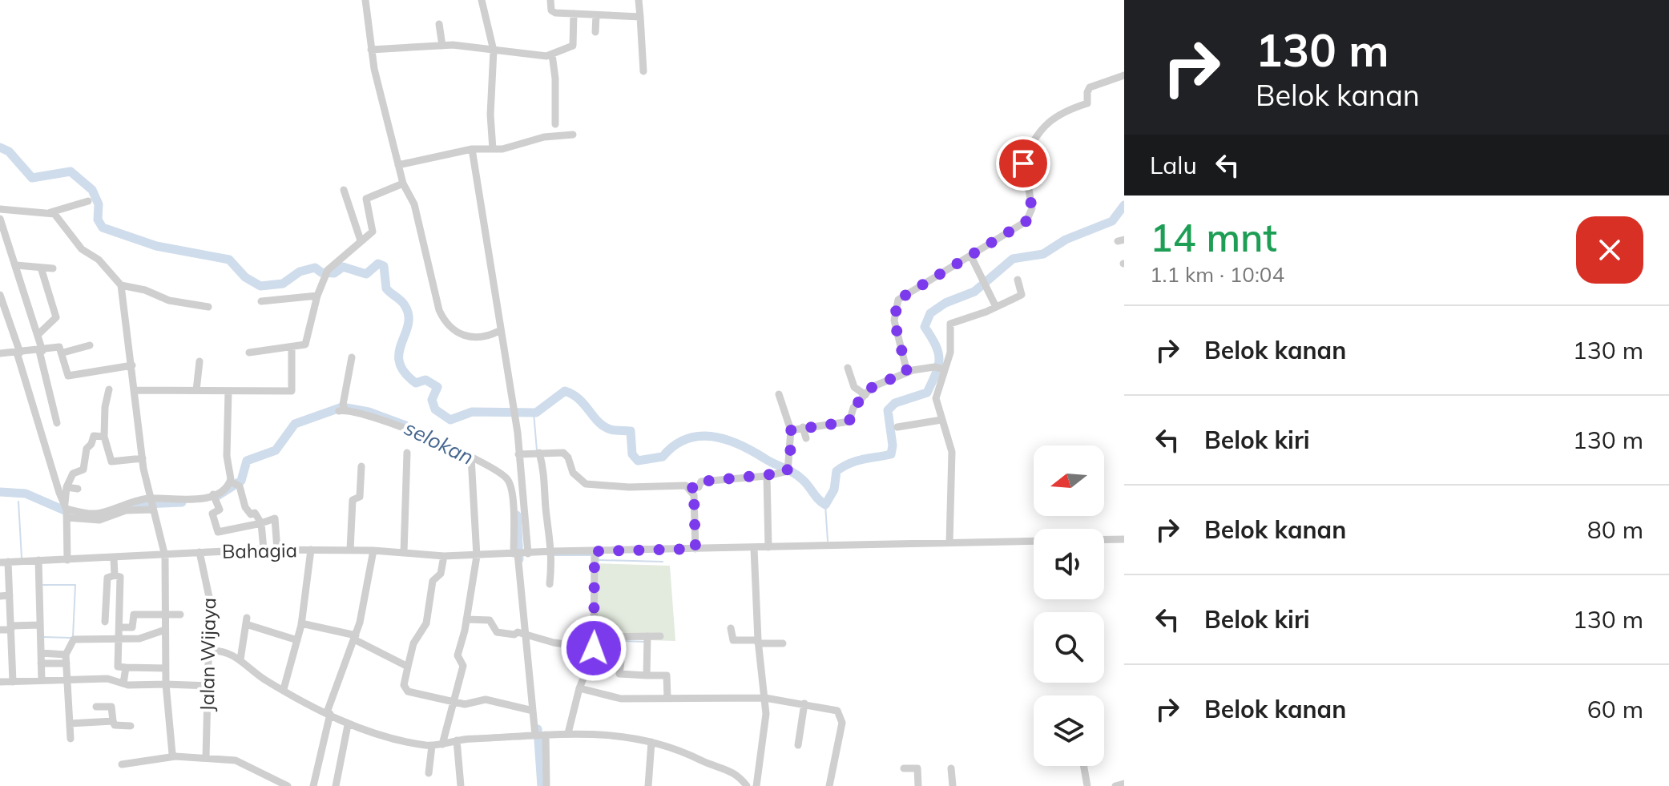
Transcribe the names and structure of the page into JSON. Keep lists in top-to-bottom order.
{
  "streets": {
    "street": ["Bahagia", "Jalan Wijaya"]
  },
  "crossings": [
    ["Bahagia", "Jalan Wijaya"]
  ],
  "water": ["selokan"],
  "north": "left",
  "page": {
    "turn": ["130 m", "Belok kanan"],
    "then": "Lalu",
    "heading": ["14 mnt", "1.1 km · 10:04"],
    "list": [
      {
        "name": "Belok kanan",
        "value": "130 m"
      },
      {
        "name": "Belok kiri",
        "value": "130 m"
      },
      {
        "name": "Belok kanan",
        "value": "80 m"
      },
      {
        "name": "Belok kiri",
        "value": "130 m"
      },
      {
        "name": "Belok kanan",
        "value": "60 m"
      }
    ]
  }
}
